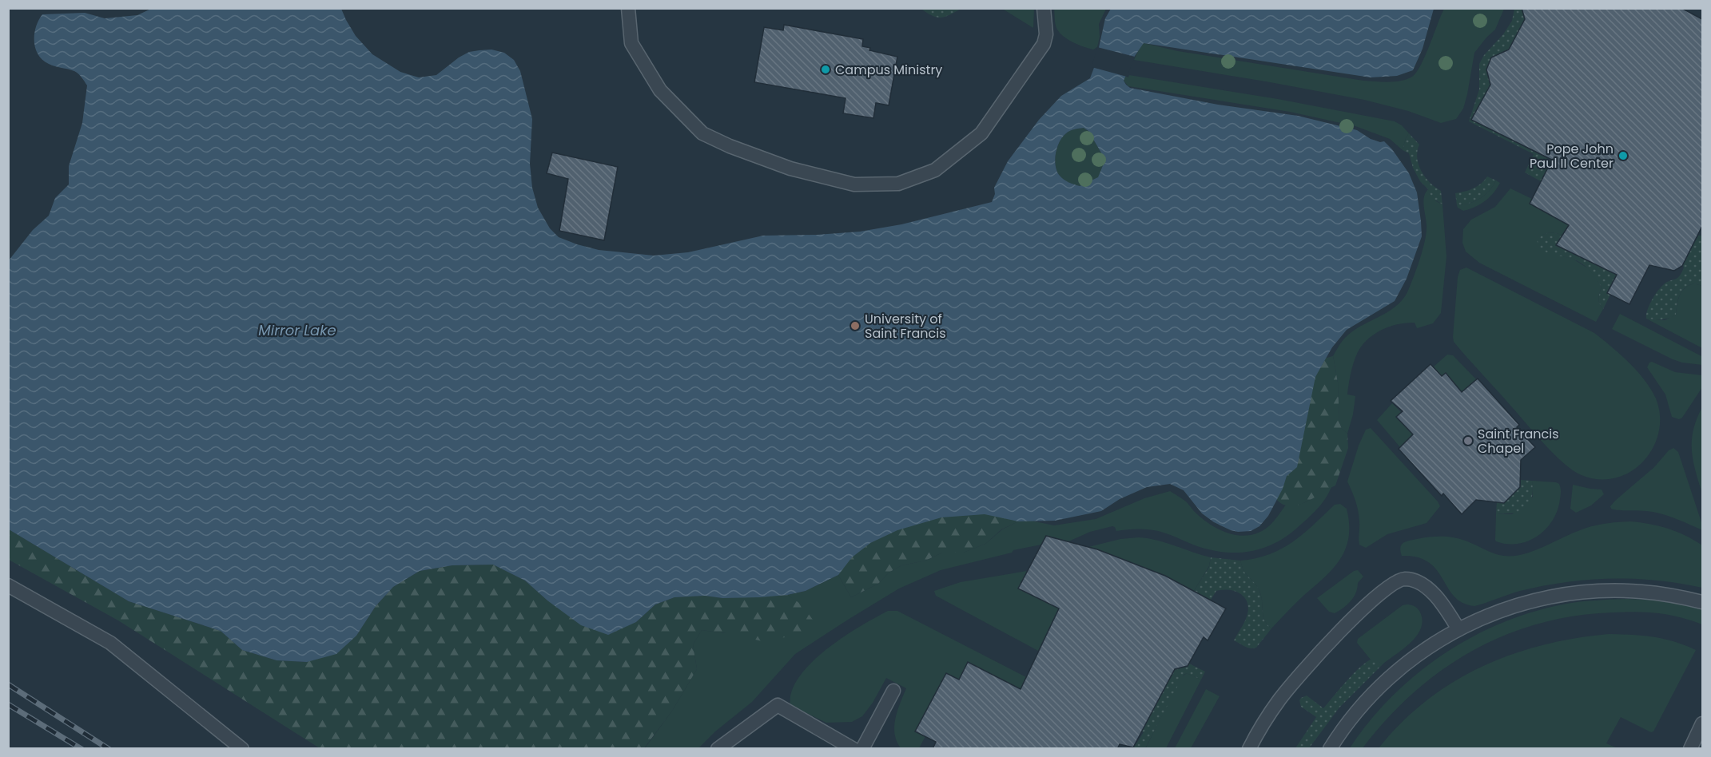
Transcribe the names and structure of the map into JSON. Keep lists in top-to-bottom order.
{
  "water": ["Mirror Lake"],
  "places": [
    "Campus Ministry",
    "Pope John Paul II Center",
    "University of Saint Francis",
    "Saint Francis Chapel"
  ]
}
